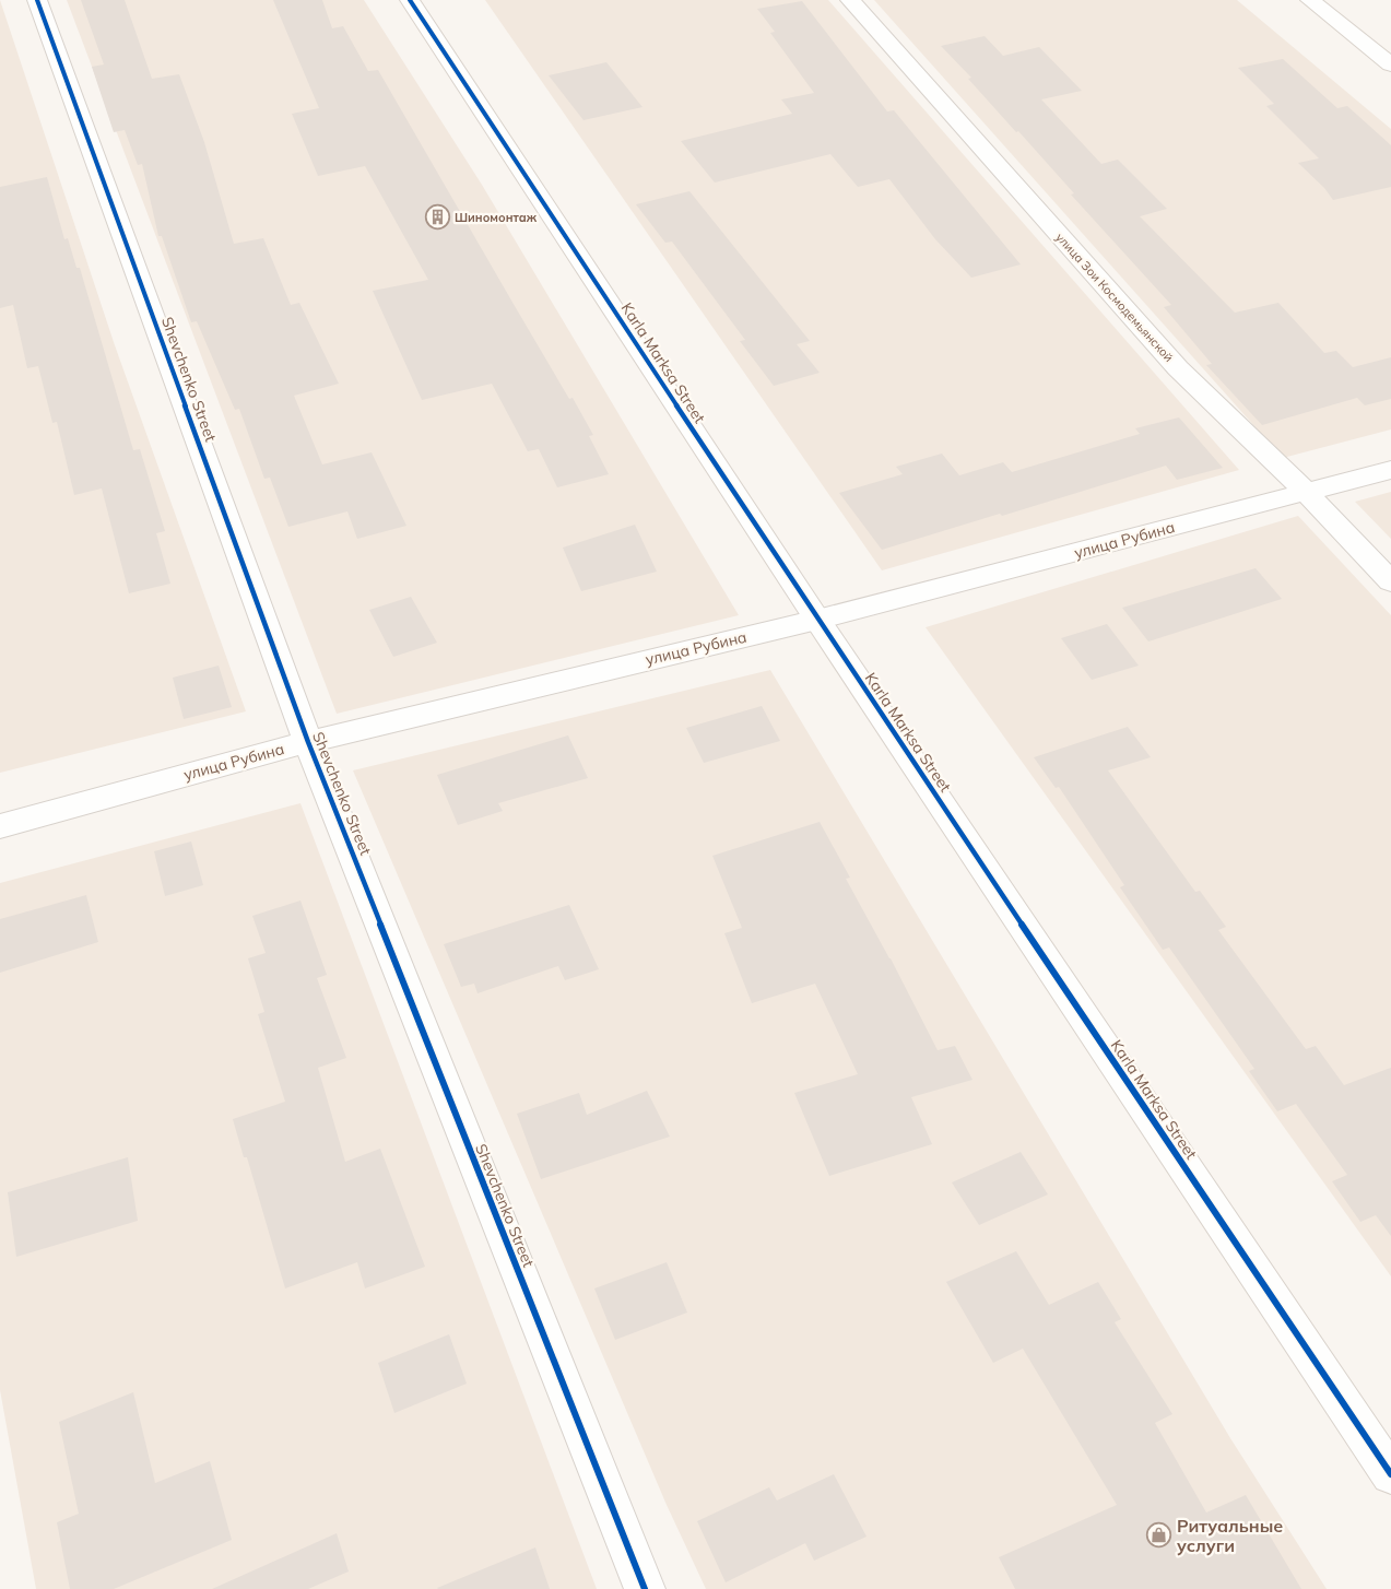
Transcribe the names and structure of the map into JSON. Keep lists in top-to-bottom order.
{
  "streets": {
    "street": [
      "улица Зои Космодемьянской",
      "Karla Marksa Street",
      "Shevchenko Street",
      "улица Рубина"
    ]
  },
  "crossings": [
    ["улица Зои Космодемьянской", "улица Рубина"],
    ["Karla Marksa Street", "улица Рубина"],
    ["Shevchenko Street", "улица Рубина"]
  ],
  "places": {
    "building": ["Шиномонтаж"],
    "shop": ["Ритуальные услуги"]
  }
}
